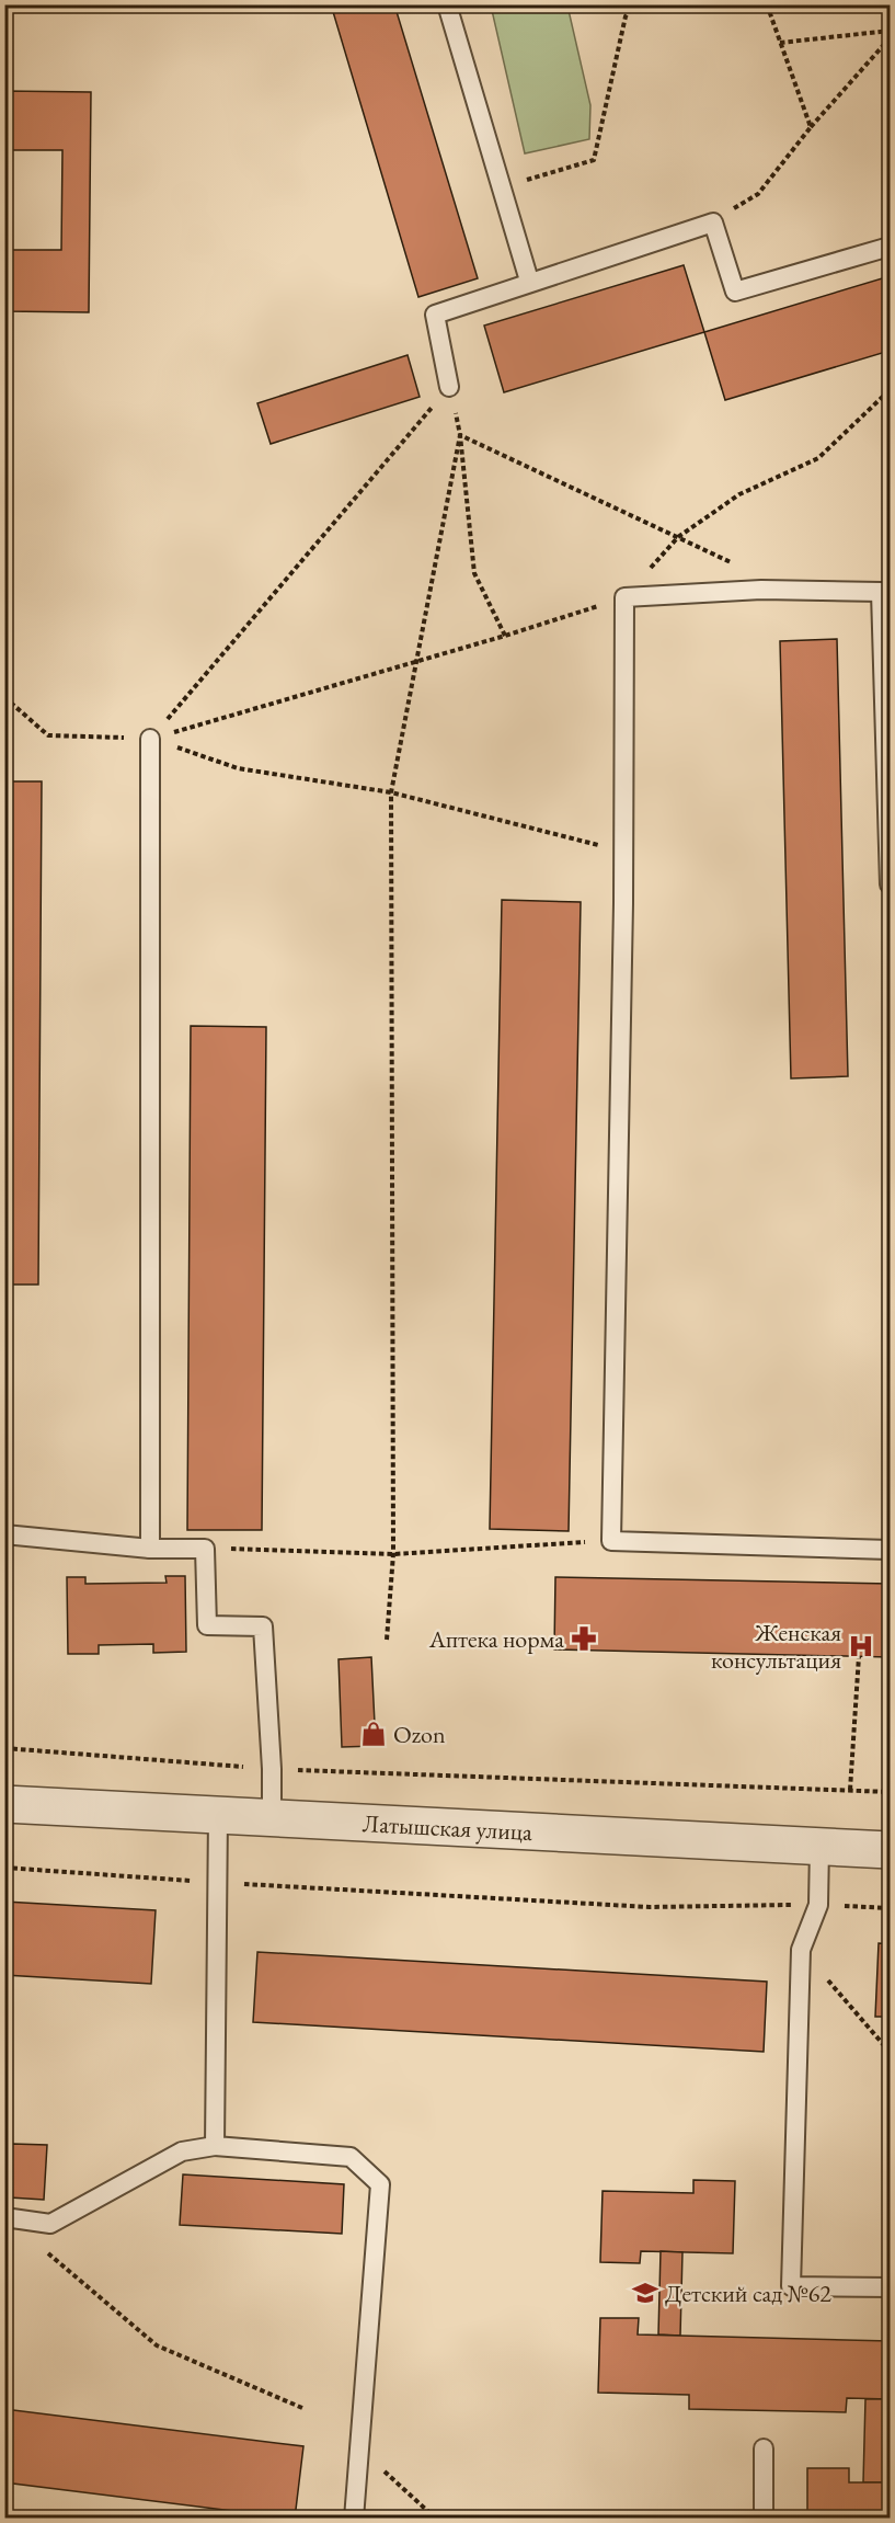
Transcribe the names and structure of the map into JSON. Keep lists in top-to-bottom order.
{
  "streets": {
    "street": ["Латышская улица"]
  },
  "places": {
    "pharmacy": ["Аптека норма"],
    "hospital": ["Женская консультация"],
    "shop": ["Ozon"],
    "school or university": ["Детский сад №62"]
  }
}
